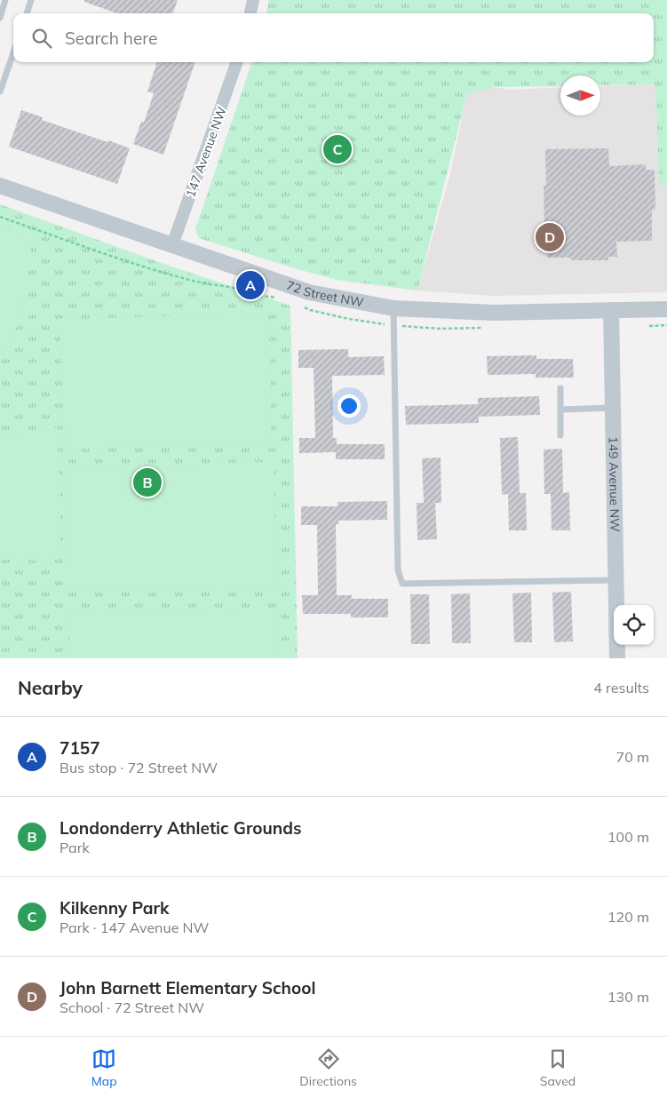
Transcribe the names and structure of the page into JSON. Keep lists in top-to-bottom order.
{
  "streets": {
    "street": ["147 Avenue NW", "72 Street NW", "149 Avenue NW"]
  },
  "crossings": [
    ["147 Avenue NW", "72 Street NW"],
    ["72 Street NW", "149 Avenue NW"]
  ],
  "north": "right",
  "page": {
    "search": "Search here",
    "pins": [
      "C",
      "D",
      "A",
      "B"
    ],
    "heading": ["Nearby", "4 results"],
    "list": [
      {
        "mark": "A",
        "name": "7157",
        "note": "Bus stop · 72 Street NW",
        "value": "70 m"
      },
      {
        "mark": "B",
        "name": "Londonderry Athletic Grounds",
        "note": "Park",
        "value": "100 m"
      },
      {
        "mark": "C",
        "name": "Kilkenny Park",
        "note": "Park · 147 Avenue NW",
        "value": "120 m"
      },
      {
        "mark": "D",
        "name": "John Barnett Elementary School",
        "note": "School · 72 Street NW",
        "value": "130 m"
      }
    ],
    "nav": ["Map", "Directions", "Saved"]
  }
}
